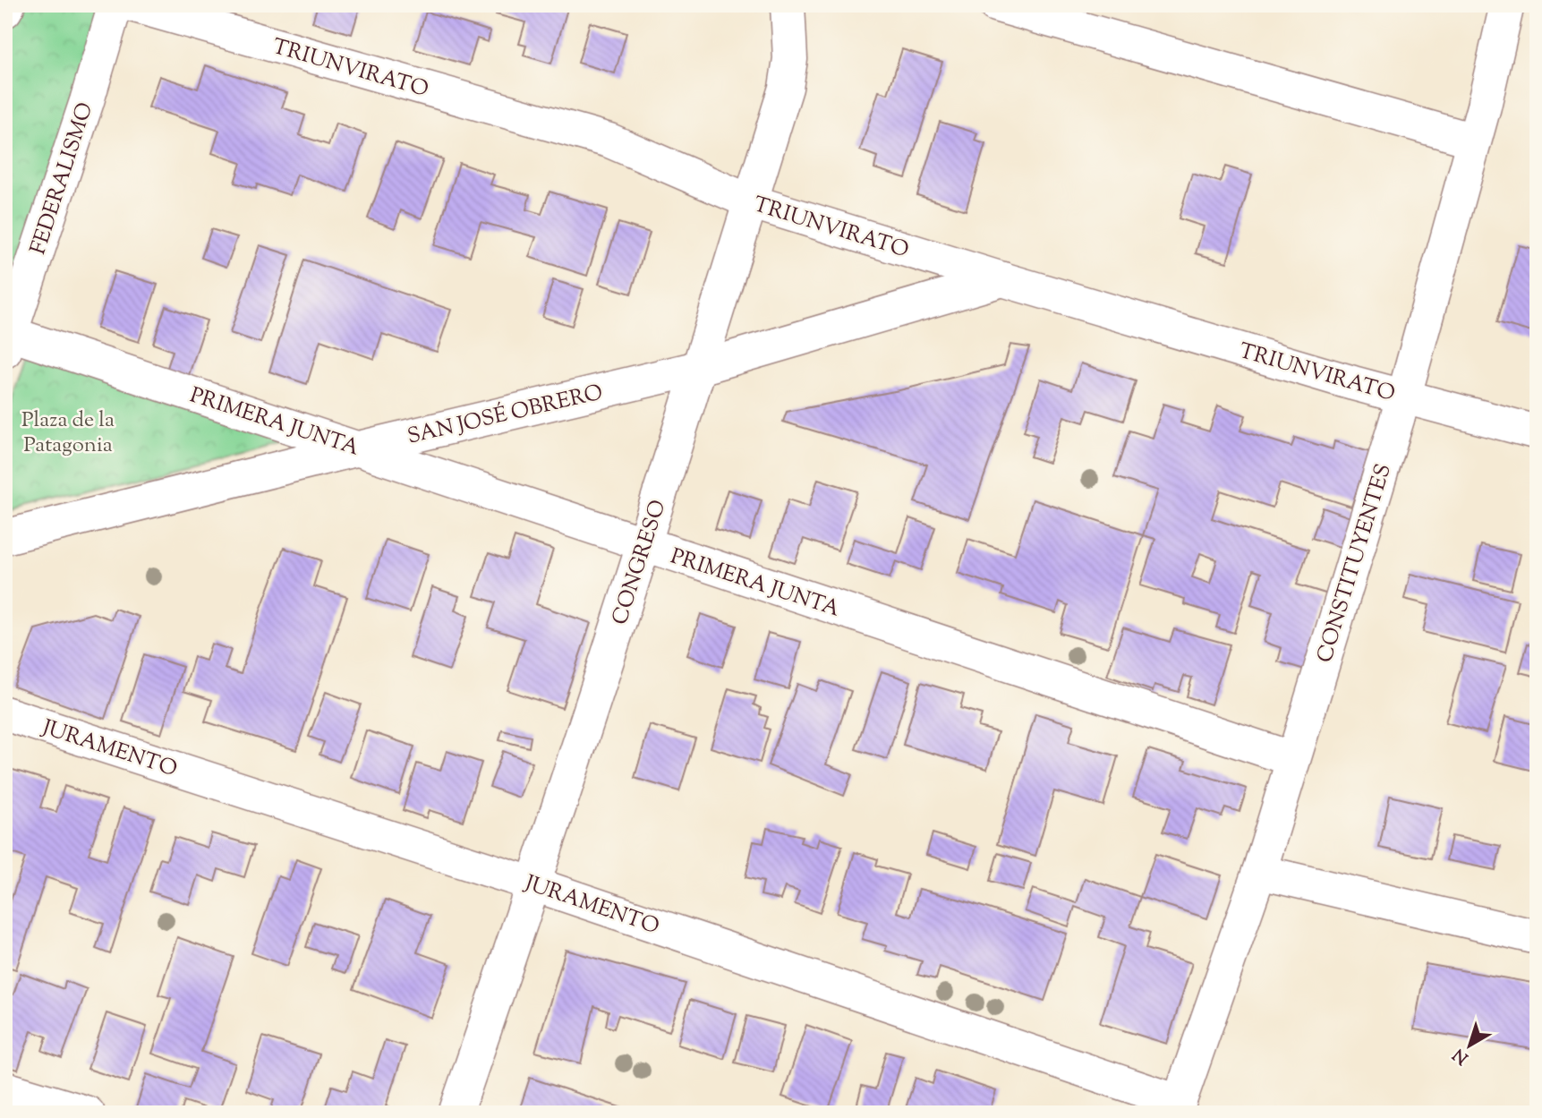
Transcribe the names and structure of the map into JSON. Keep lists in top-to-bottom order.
{
  "streets": {
    "street": [
      "TRIUNVIRATO",
      "FEDERALISMO",
      "SAN JOSÉ OBRERO",
      "PRIMERA JUNTA",
      "CONGRESO",
      "CONSTITUYENTES",
      "JURAMENTO"
    ]
  },
  "crossings": [
    ["TRIUNVIRATO", "SAN JOSÉ OBRERO"],
    ["TRIUNVIRATO", "CONGRESO"],
    ["TRIUNVIRATO", "CONSTITUYENTES"],
    ["FEDERALISMO", "PRIMERA JUNTA"],
    ["SAN JOSÉ OBRERO", "PRIMERA JUNTA"],
    ["SAN JOSÉ OBRERO", "CONGRESO"],
    ["PRIMERA JUNTA", "CONGRESO"],
    ["PRIMERA JUNTA", "CONSTITUYENTES"],
    ["CONGRESO", "JURAMENTO"],
    ["CONSTITUYENTES", "JURAMENTO"]
  ],
  "parks": ["Plaza de la Patagonia"],
  "north": "bottom left"
}
